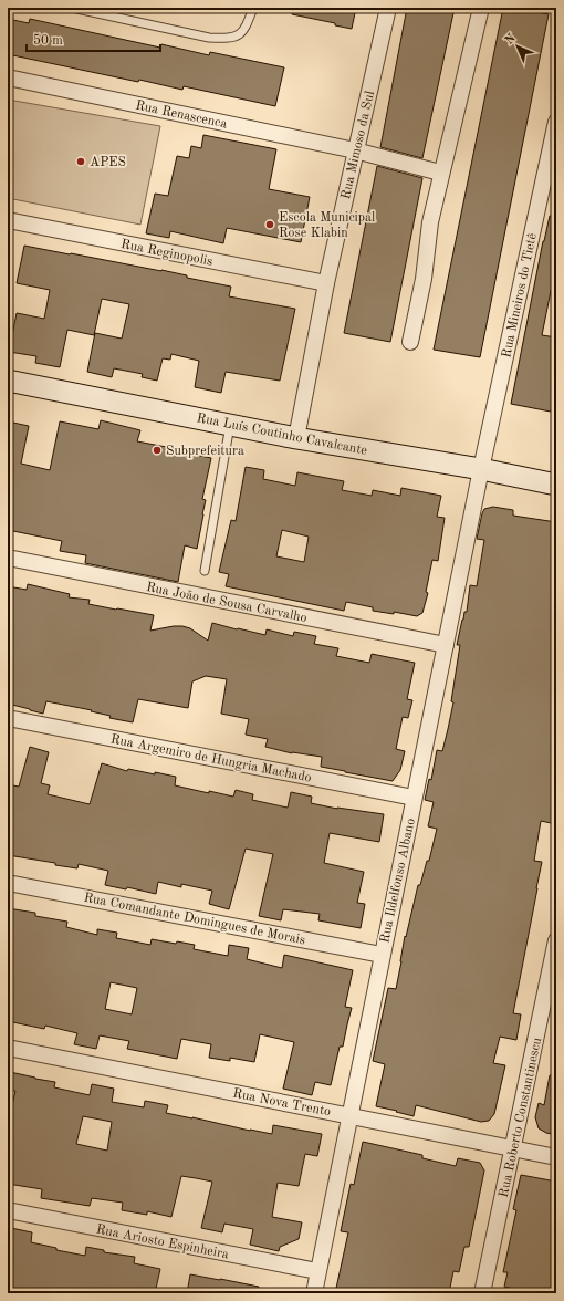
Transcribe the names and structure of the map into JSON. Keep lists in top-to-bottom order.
{
  "streets": {
    "main road": ["Rua Luís Coutinho Cavalcante"],
    "street": [
      "Rua Renascenca",
      "Rua Mimoso da Sul",
      "Rua Reginopolis",
      "Rua Mineiros do Tietê",
      "Rua João de Sousa Carvalho",
      "Rua Argemiro de Hungria Machado",
      "Rua Ildelfonso Albano",
      "Rua Comandante Domingues de Morais",
      "Rua Nova Trento",
      "Rua Roberto Constantinescu",
      "Rua Ariosto Espinheira"
    ]
  },
  "crossings": [
    ["Rua Renascenca", "Rua Mimoso da Sul"],
    ["Rua Mimoso da Sul", "Rua Reginopolis"],
    ["Rua Mimoso da Sul", "Rua Luís Coutinho Cavalcante"],
    ["Rua Mineiros do Tietê", "Rua Luís Coutinho Cavalcante"],
    ["Rua Mineiros do Tietê", "Rua Ildelfonso Albano"],
    ["Rua Luís Coutinho Cavalcante", "Rua Ildelfonso Albano"],
    ["Rua João de Sousa Carvalho", "Rua Ildelfonso Albano"],
    ["Rua Argemiro de Hungria Machado", "Rua Ildelfonso Albano"],
    ["Rua Ildelfonso Albano", "Rua Comandante Domingues de Morais"],
    ["Rua Ildelfonso Albano", "Rua Nova Trento"],
    ["Rua Ildelfonso Albano", "Rua Ariosto Espinheira"],
    ["Rua Nova Trento", "Rua Roberto Constantinescu"]
  ],
  "places": ["APES", "Escola Municipal Rose Klabin", "Subprefeitura"],
  "scale_bar": "50 m",
  "north": "top left"
}
